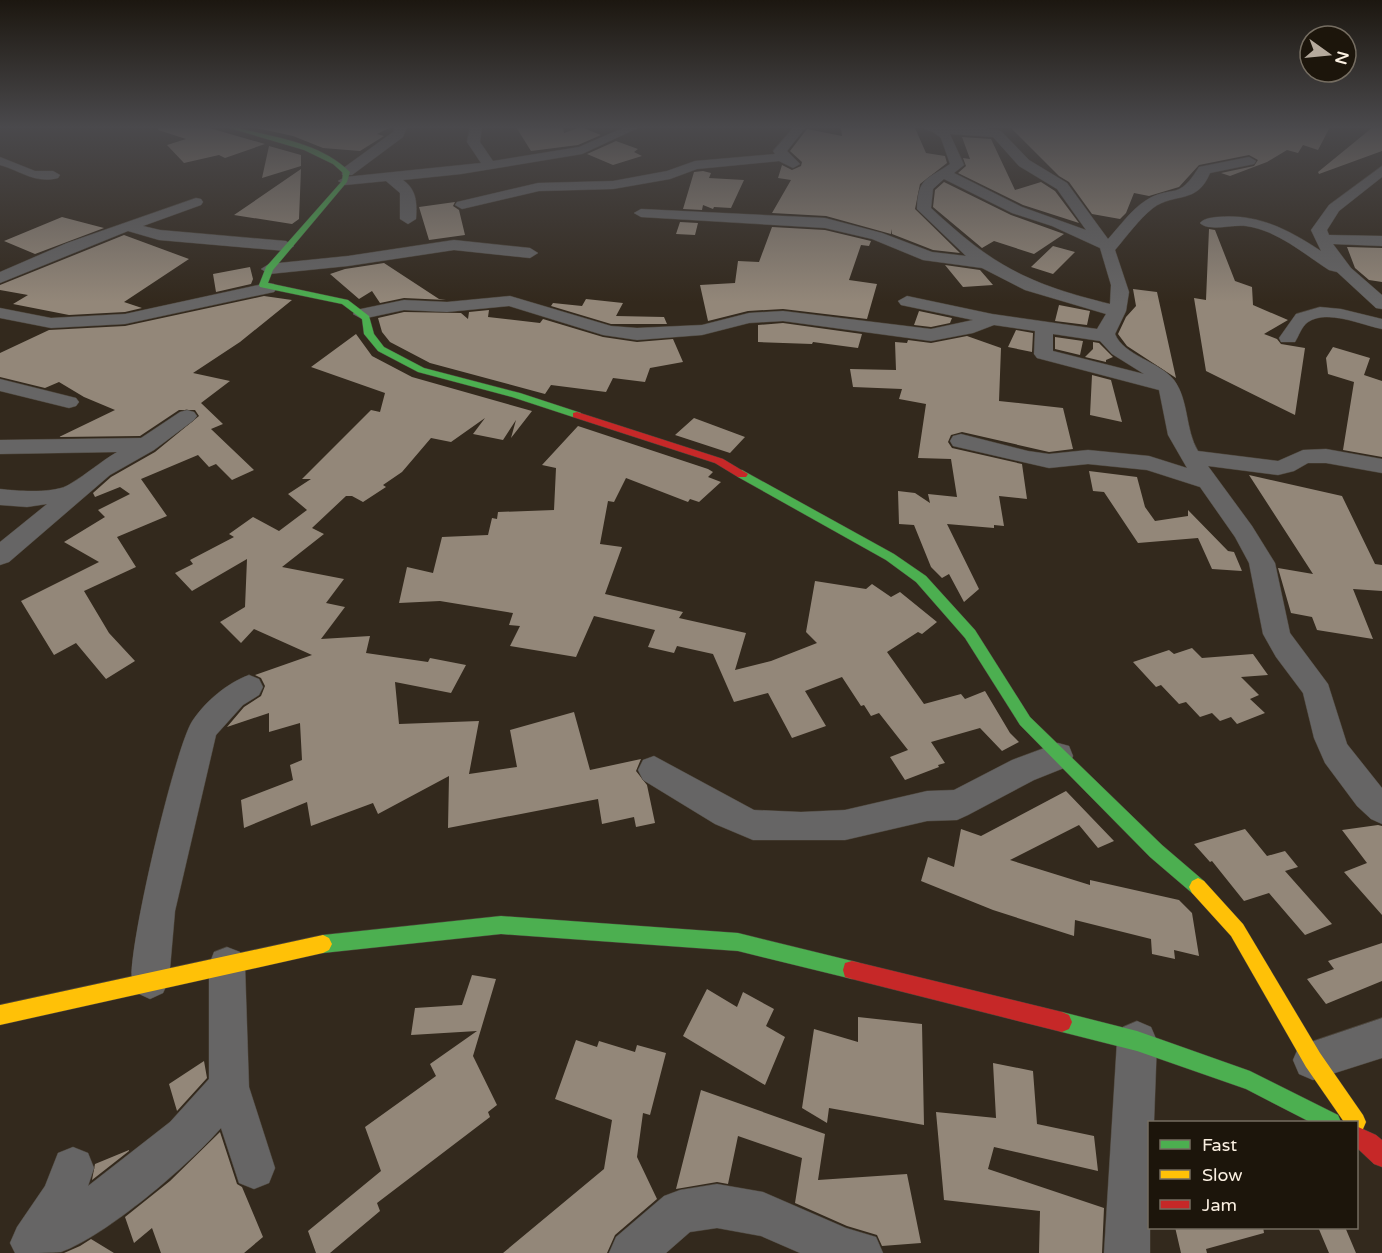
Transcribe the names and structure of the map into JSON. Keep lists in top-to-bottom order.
{
  "legend": ["Fast", "Slow", "Jam"],
  "north": "right"
}
